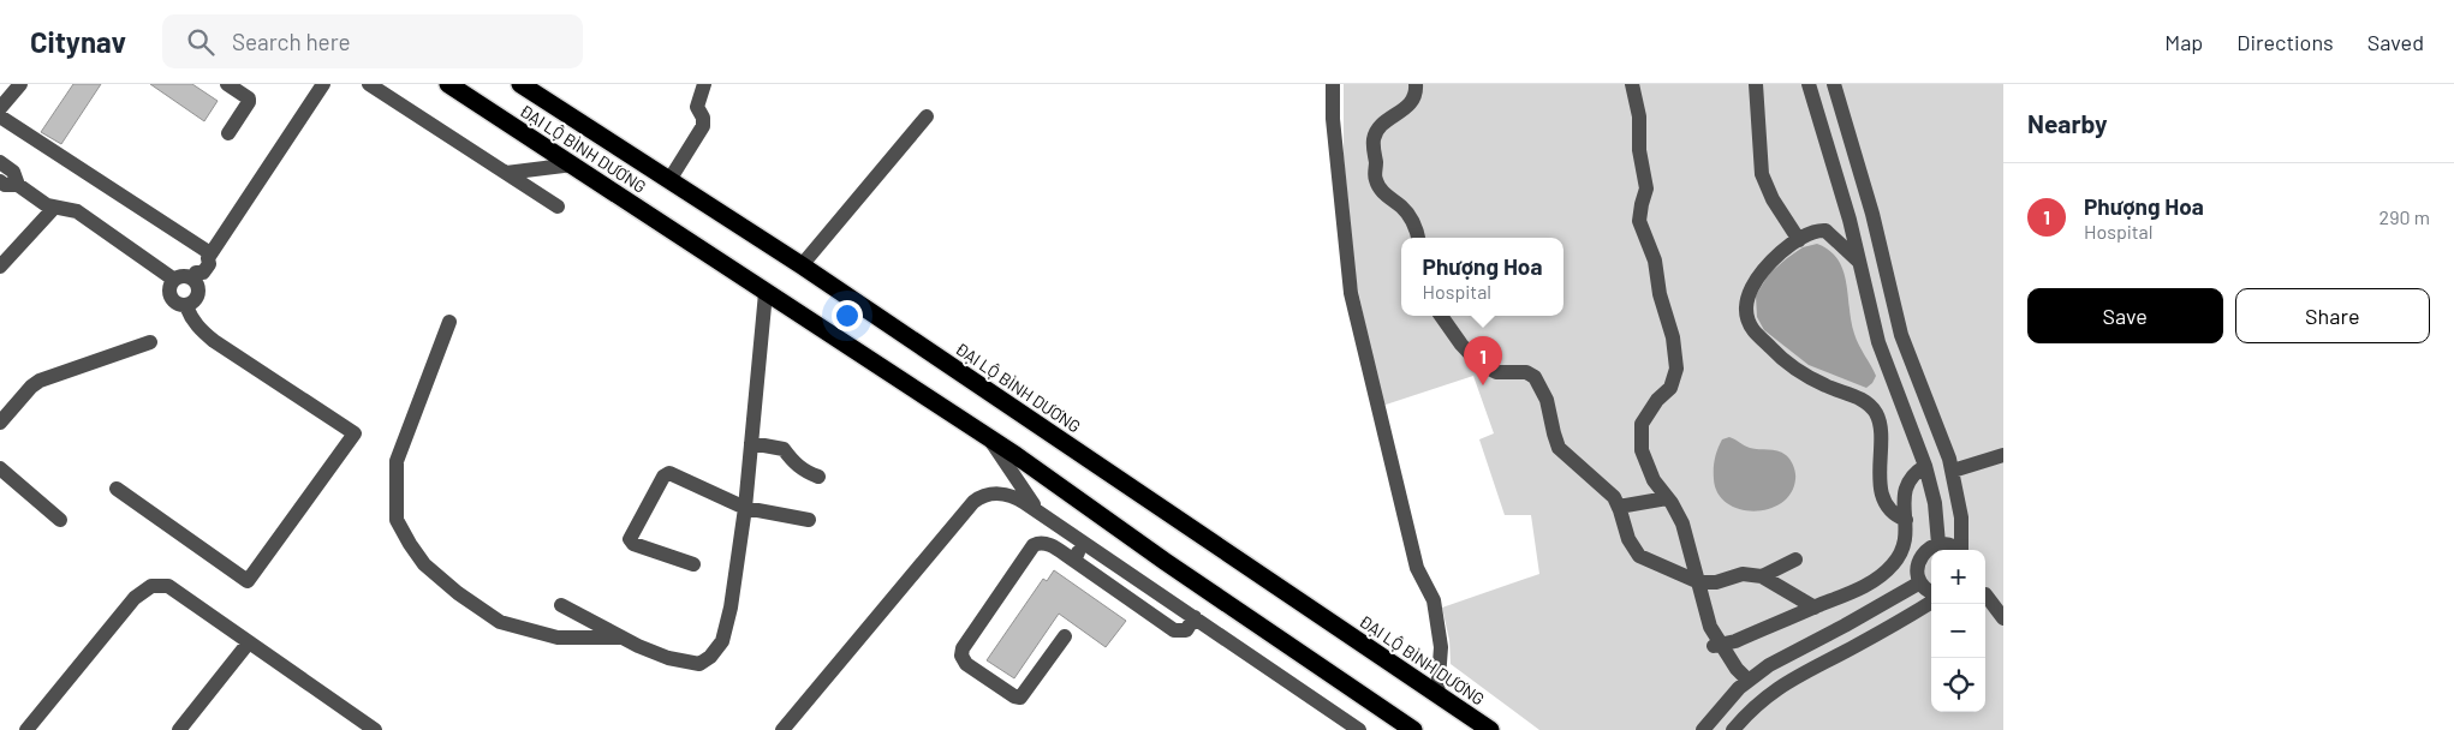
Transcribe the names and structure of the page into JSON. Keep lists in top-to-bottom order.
{
  "streets": {
    "highway": ["ĐẠI LỘ BÌNH DƯƠNG"]
  },
  "page": {
    "header": "Citynav",
    "search": "Search here",
    "nav": ["Map", "Directions", "Saved"],
    "heading": "Nearby",
    "list": [
      {
        "mark": "1",
        "name": "Phượng Hoa",
        "note": "Hospital",
        "value": "290 m"
      }
    ],
    "popup": ["Phượng Hoa", "Hospital"],
    "buttons": ["Save", "Share"],
    "pins": "1",
    "map_buttons": ["+", "−"]
  }
}
